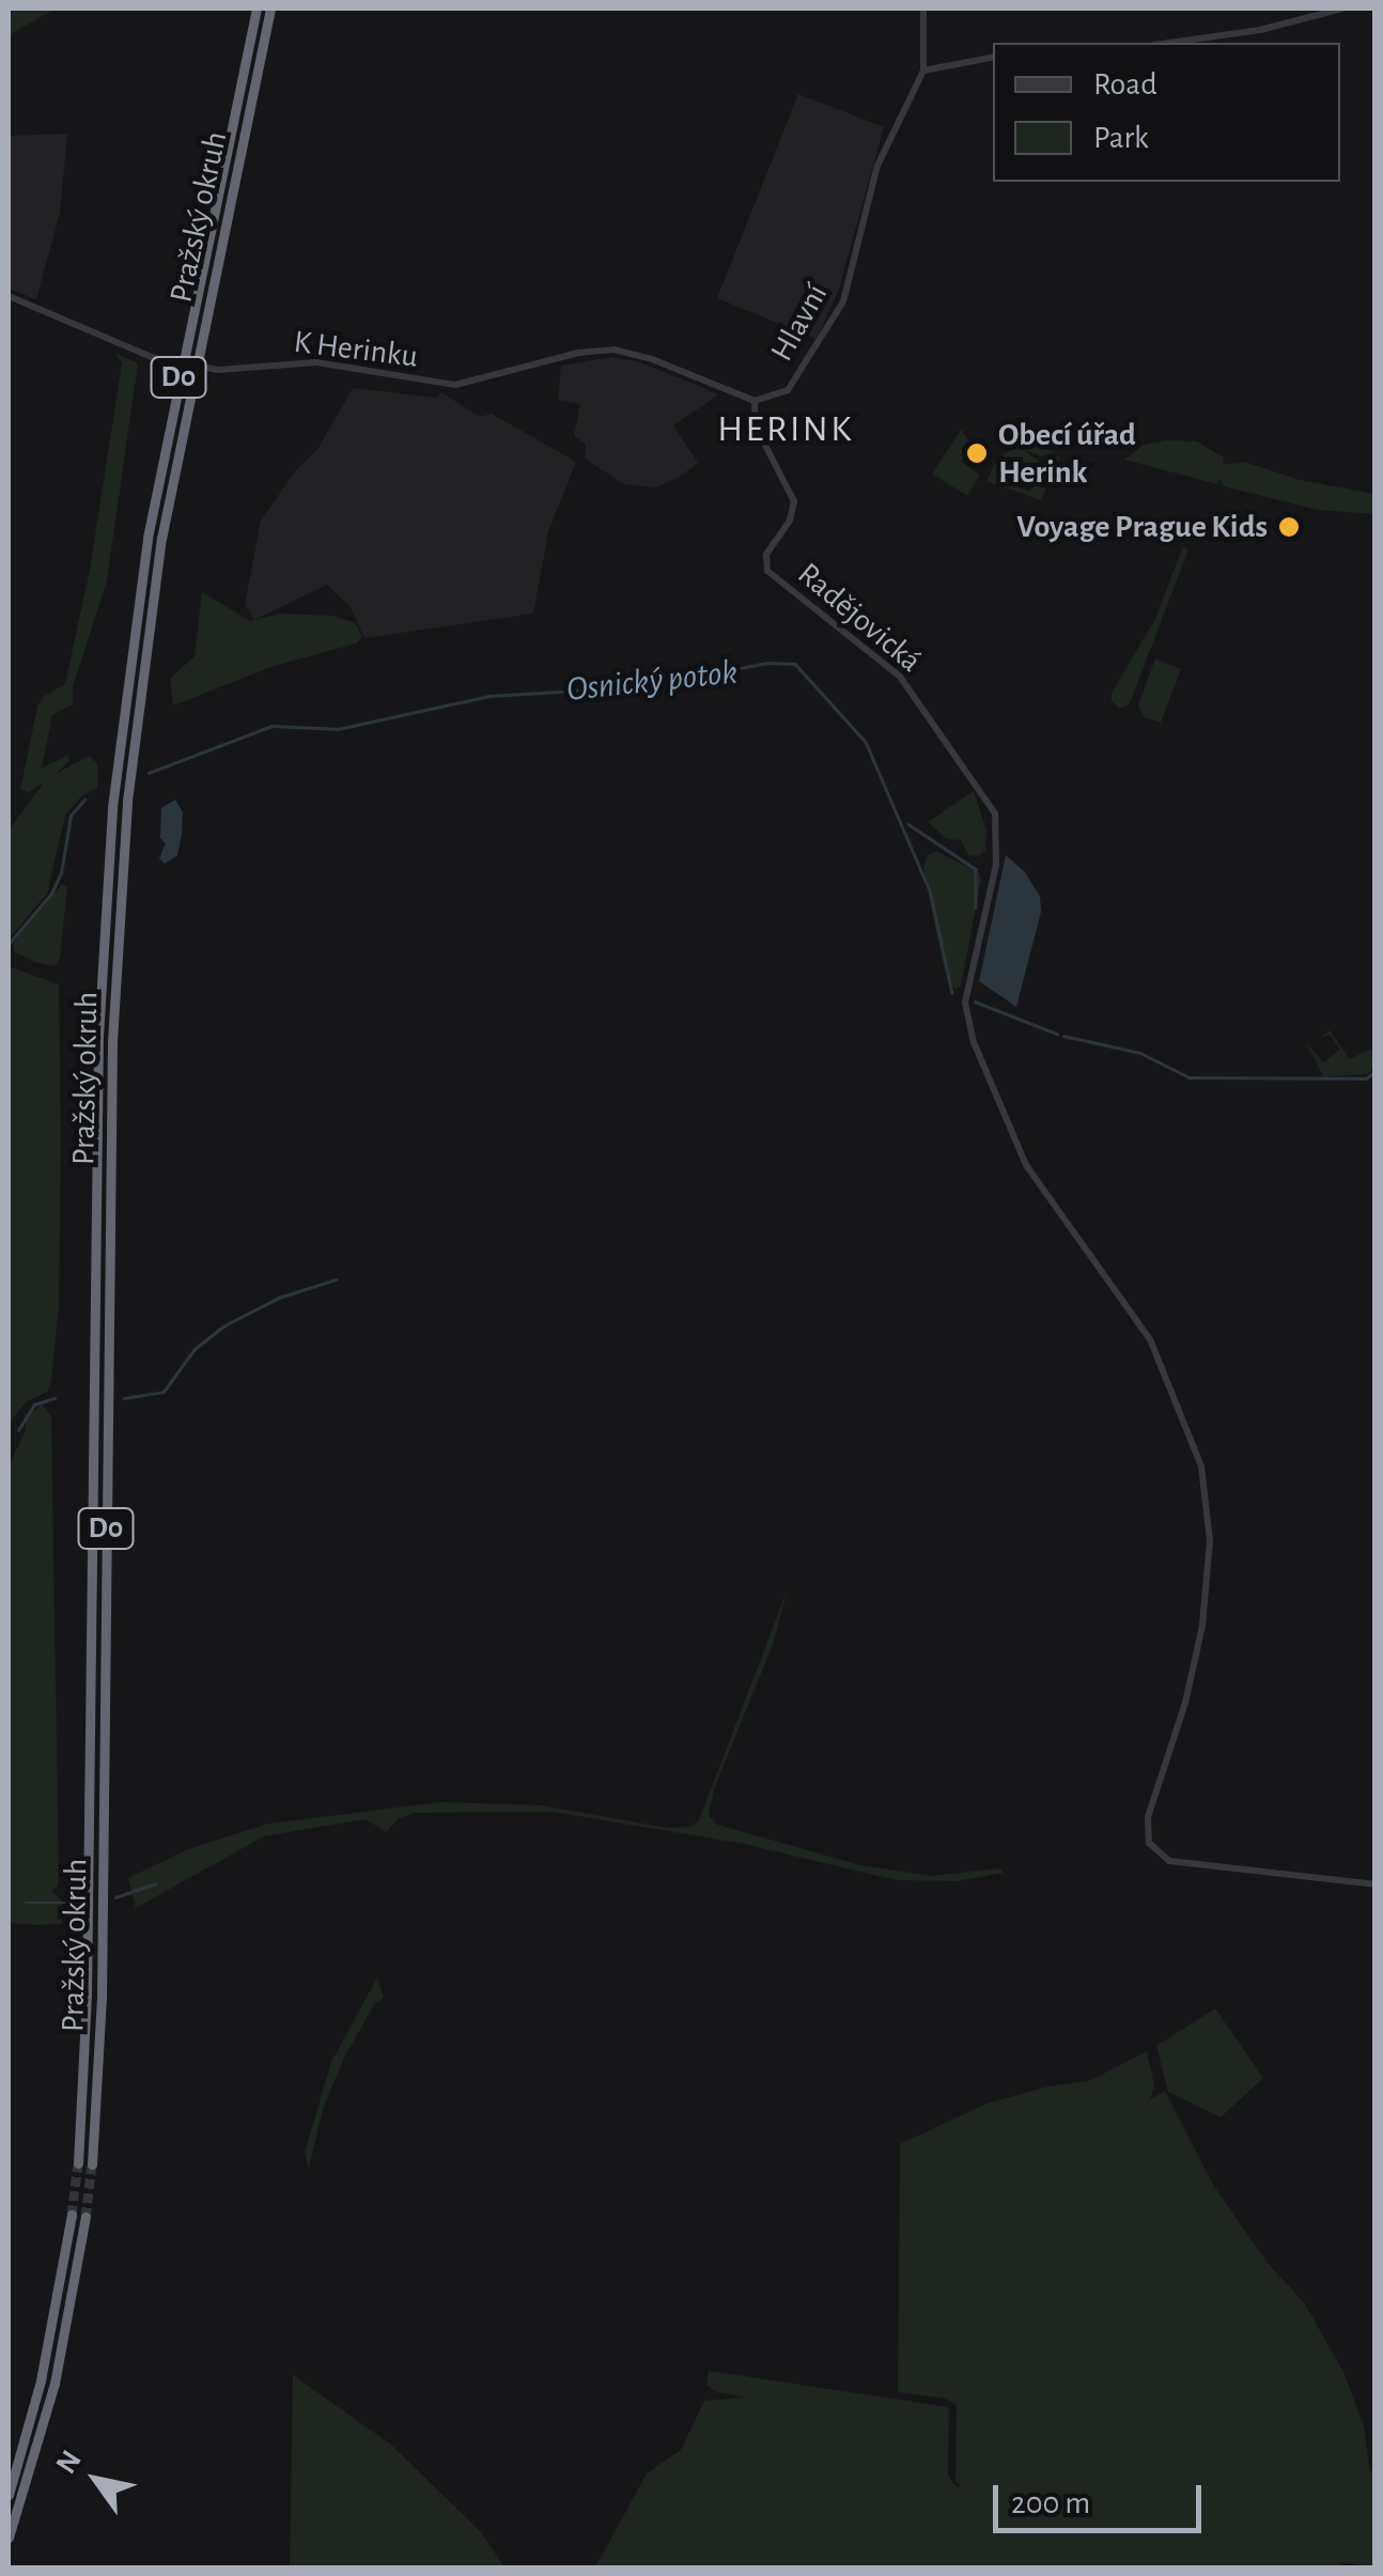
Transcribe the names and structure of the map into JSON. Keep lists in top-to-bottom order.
{
  "streets": {
    "highway": ["Pražský okruh", "D0"],
    "street": ["Hlavní", "K Herinku", "Radějovická"]
  },
  "crossings": [
    ["Hlavní", "K Herinku"],
    ["Hlavní", "Radějovická"],
    ["K Herinku", "Radějovická"]
  ],
  "districts": ["HERINK"],
  "water": ["Osnický potok"],
  "places": ["Obecí úřad Herink", "Voyage Prague Kids"],
  "legend": ["Road", "Park"],
  "scale_bar": "200 m",
  "north": "top left"
}
